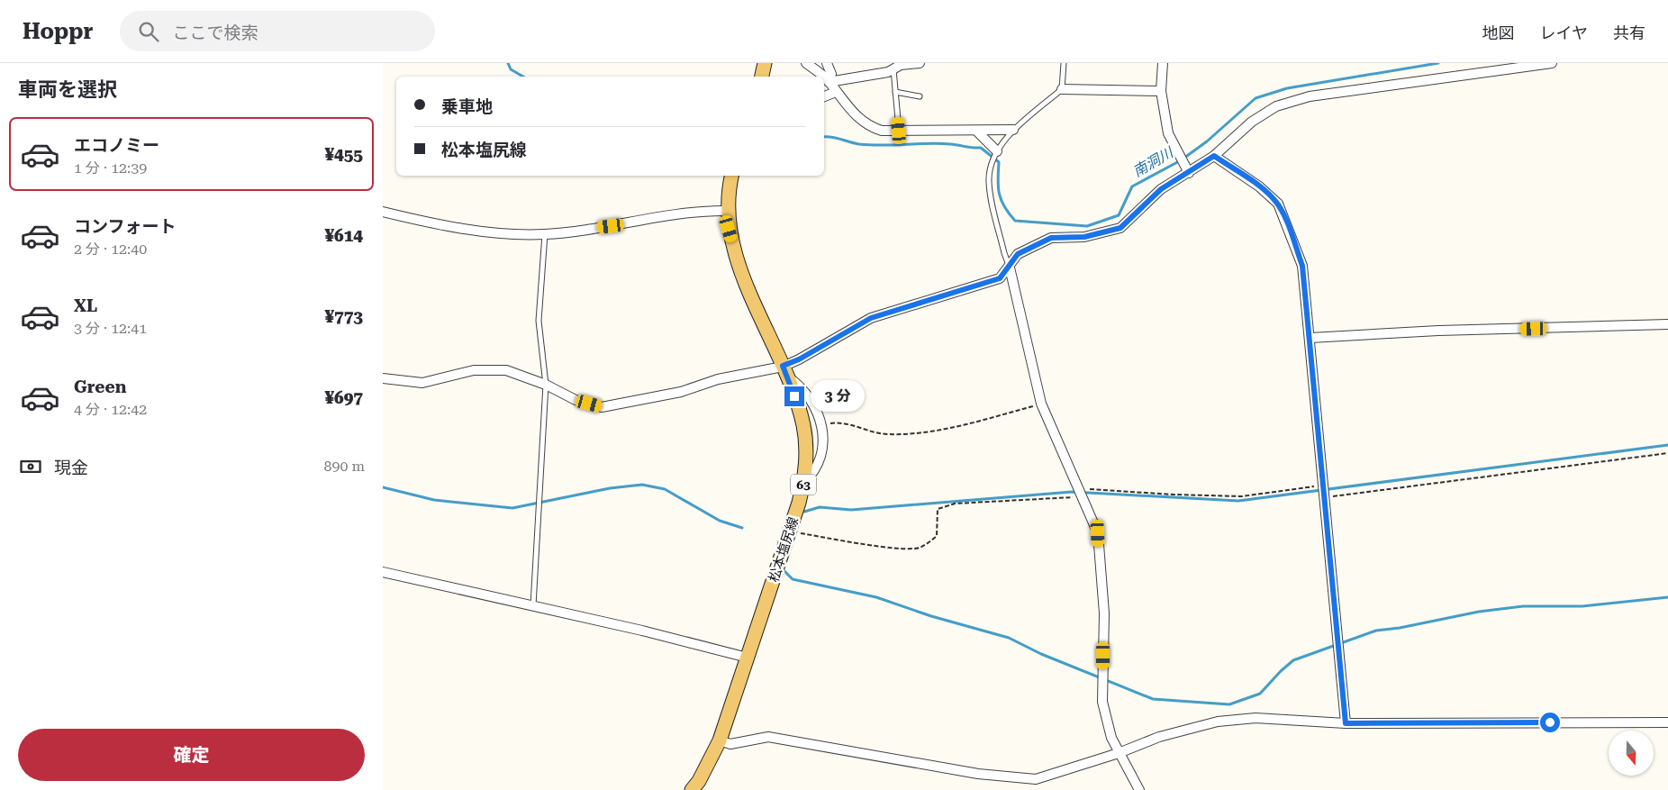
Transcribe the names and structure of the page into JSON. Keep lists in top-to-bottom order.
{
  "streets": {
    "main road": ["63", "松本塩尻線"]
  },
  "water": ["南洞川"],
  "north": "bottom",
  "page": {
    "header": "Hoppr",
    "search": "ここで検索",
    "nav": ["地図", "レイヤ", "共有"],
    "heading": "車両を選択",
    "banner": ["乗車地", "松本塩尻線"],
    "list": [
      {
        "name": "エコノミー",
        "note": "1 分 · 12:39",
        "value": "¥455"
      },
      {
        "name": "コンフォート",
        "note": "2 分 · 12:40",
        "value": "¥614"
      },
      {
        "name": "XL",
        "note": "3 分 · 12:41",
        "value": "¥773"
      },
      {
        "name": "Green",
        "note": "4 分 · 12:42",
        "value": "¥697"
      }
    ],
    "bubble": "3 分",
    "pay": ["現金", "890 m"],
    "buttons": "確定"
  }
}
